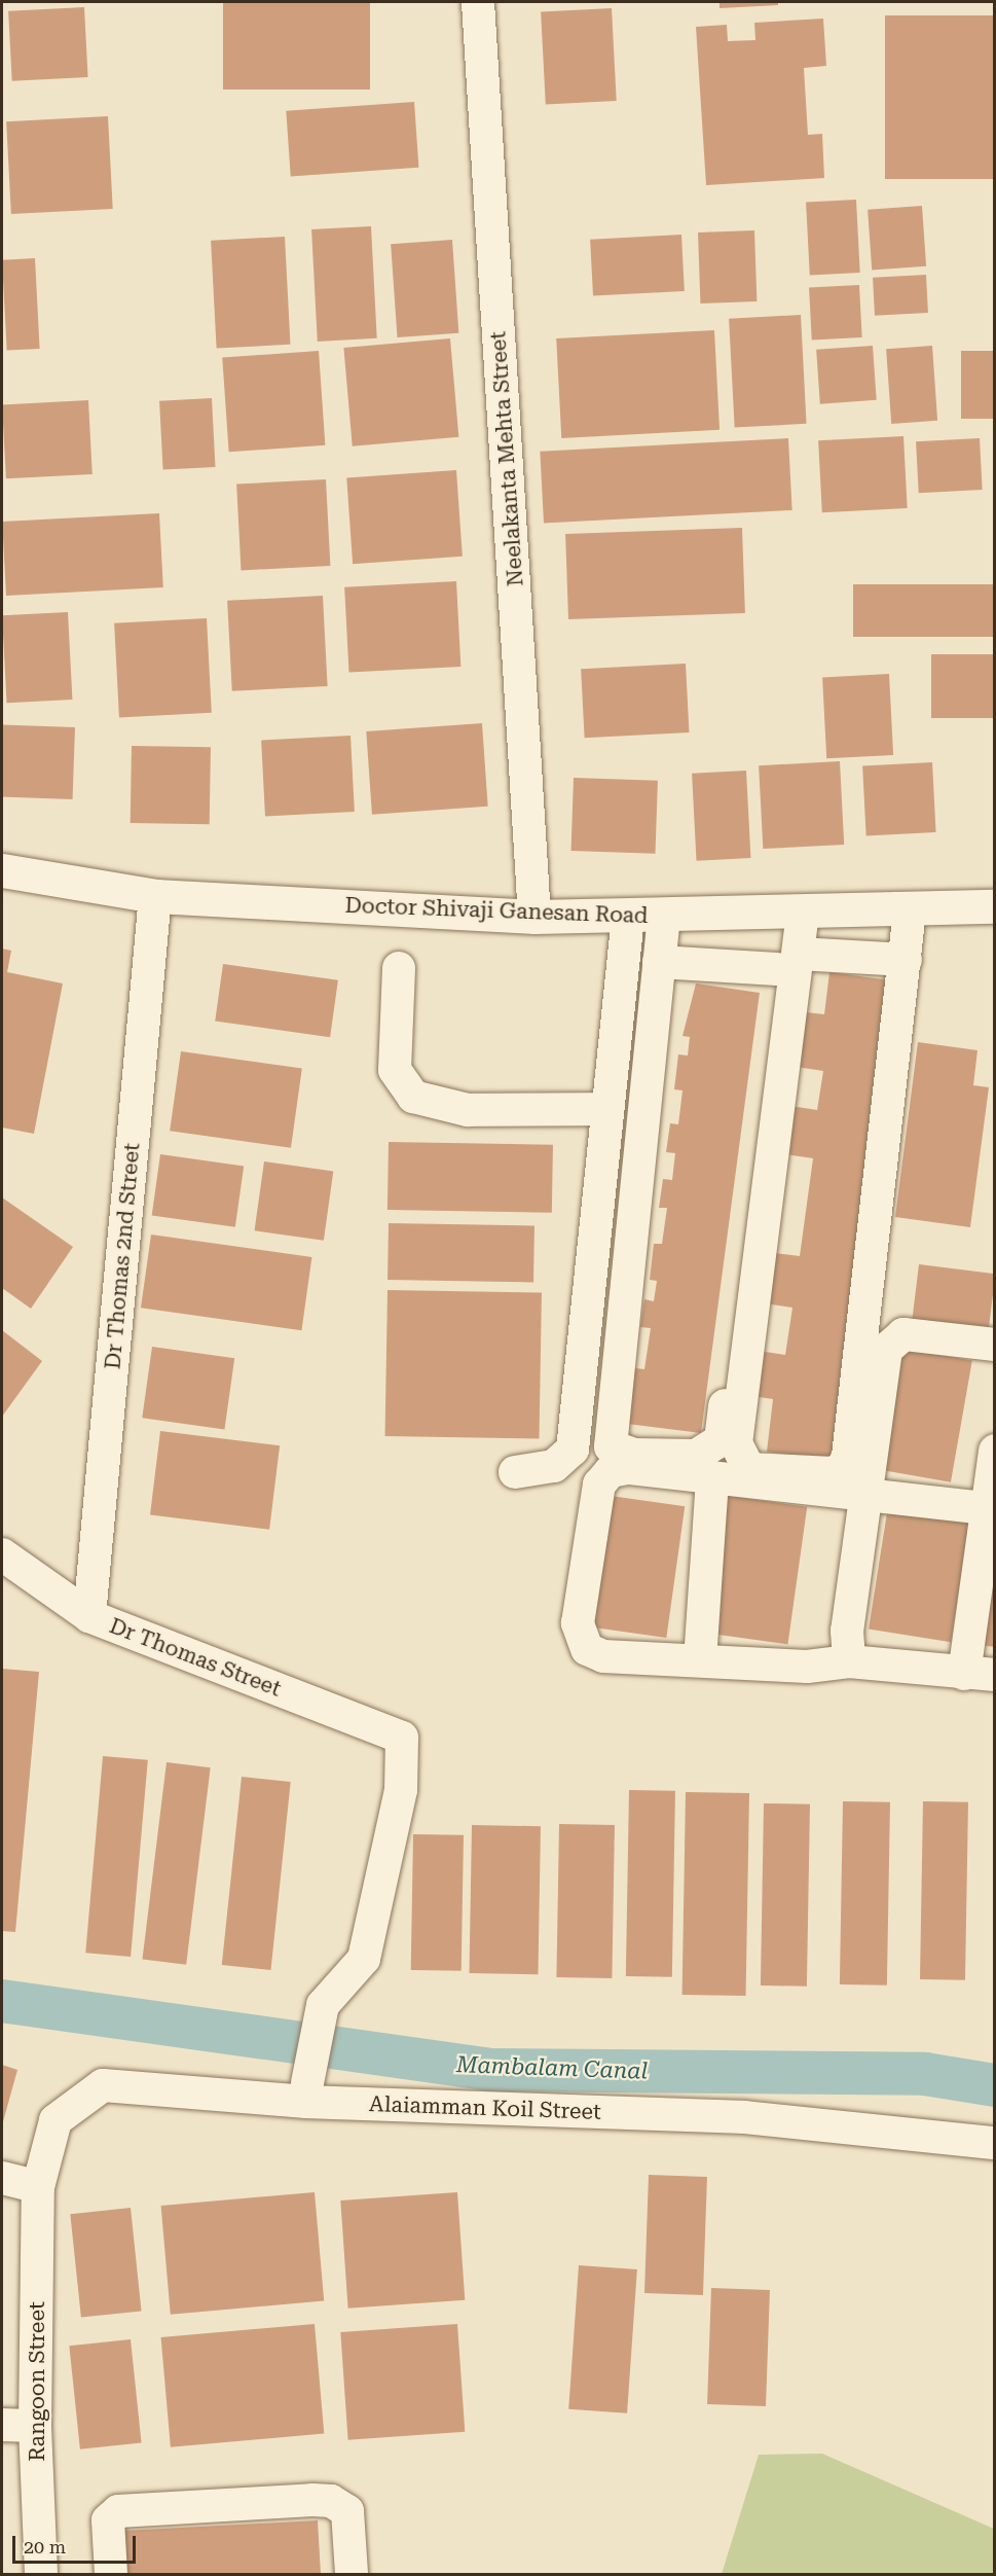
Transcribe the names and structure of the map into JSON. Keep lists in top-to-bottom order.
{
  "streets": {
    "street": [
      "Neelakanta Mehta Street",
      "Doctor Shivaji Ganesan Road",
      "Dr Thomas 2nd Street",
      "Dr Thomas Street",
      "Alaiamman Koil Street",
      "Rangoon Street"
    ]
  },
  "crossings": [
    ["Neelakanta Mehta Street", "Doctor Shivaji Ganesan Road"],
    ["Doctor Shivaji Ganesan Road", "Dr Thomas 2nd Street"],
    ["Dr Thomas 2nd Street", "Dr Thomas Street"],
    ["Alaiamman Koil Street", "Rangoon Street"]
  ],
  "water": ["Mambalam Canal"],
  "scale_bar": "20 m"
}
